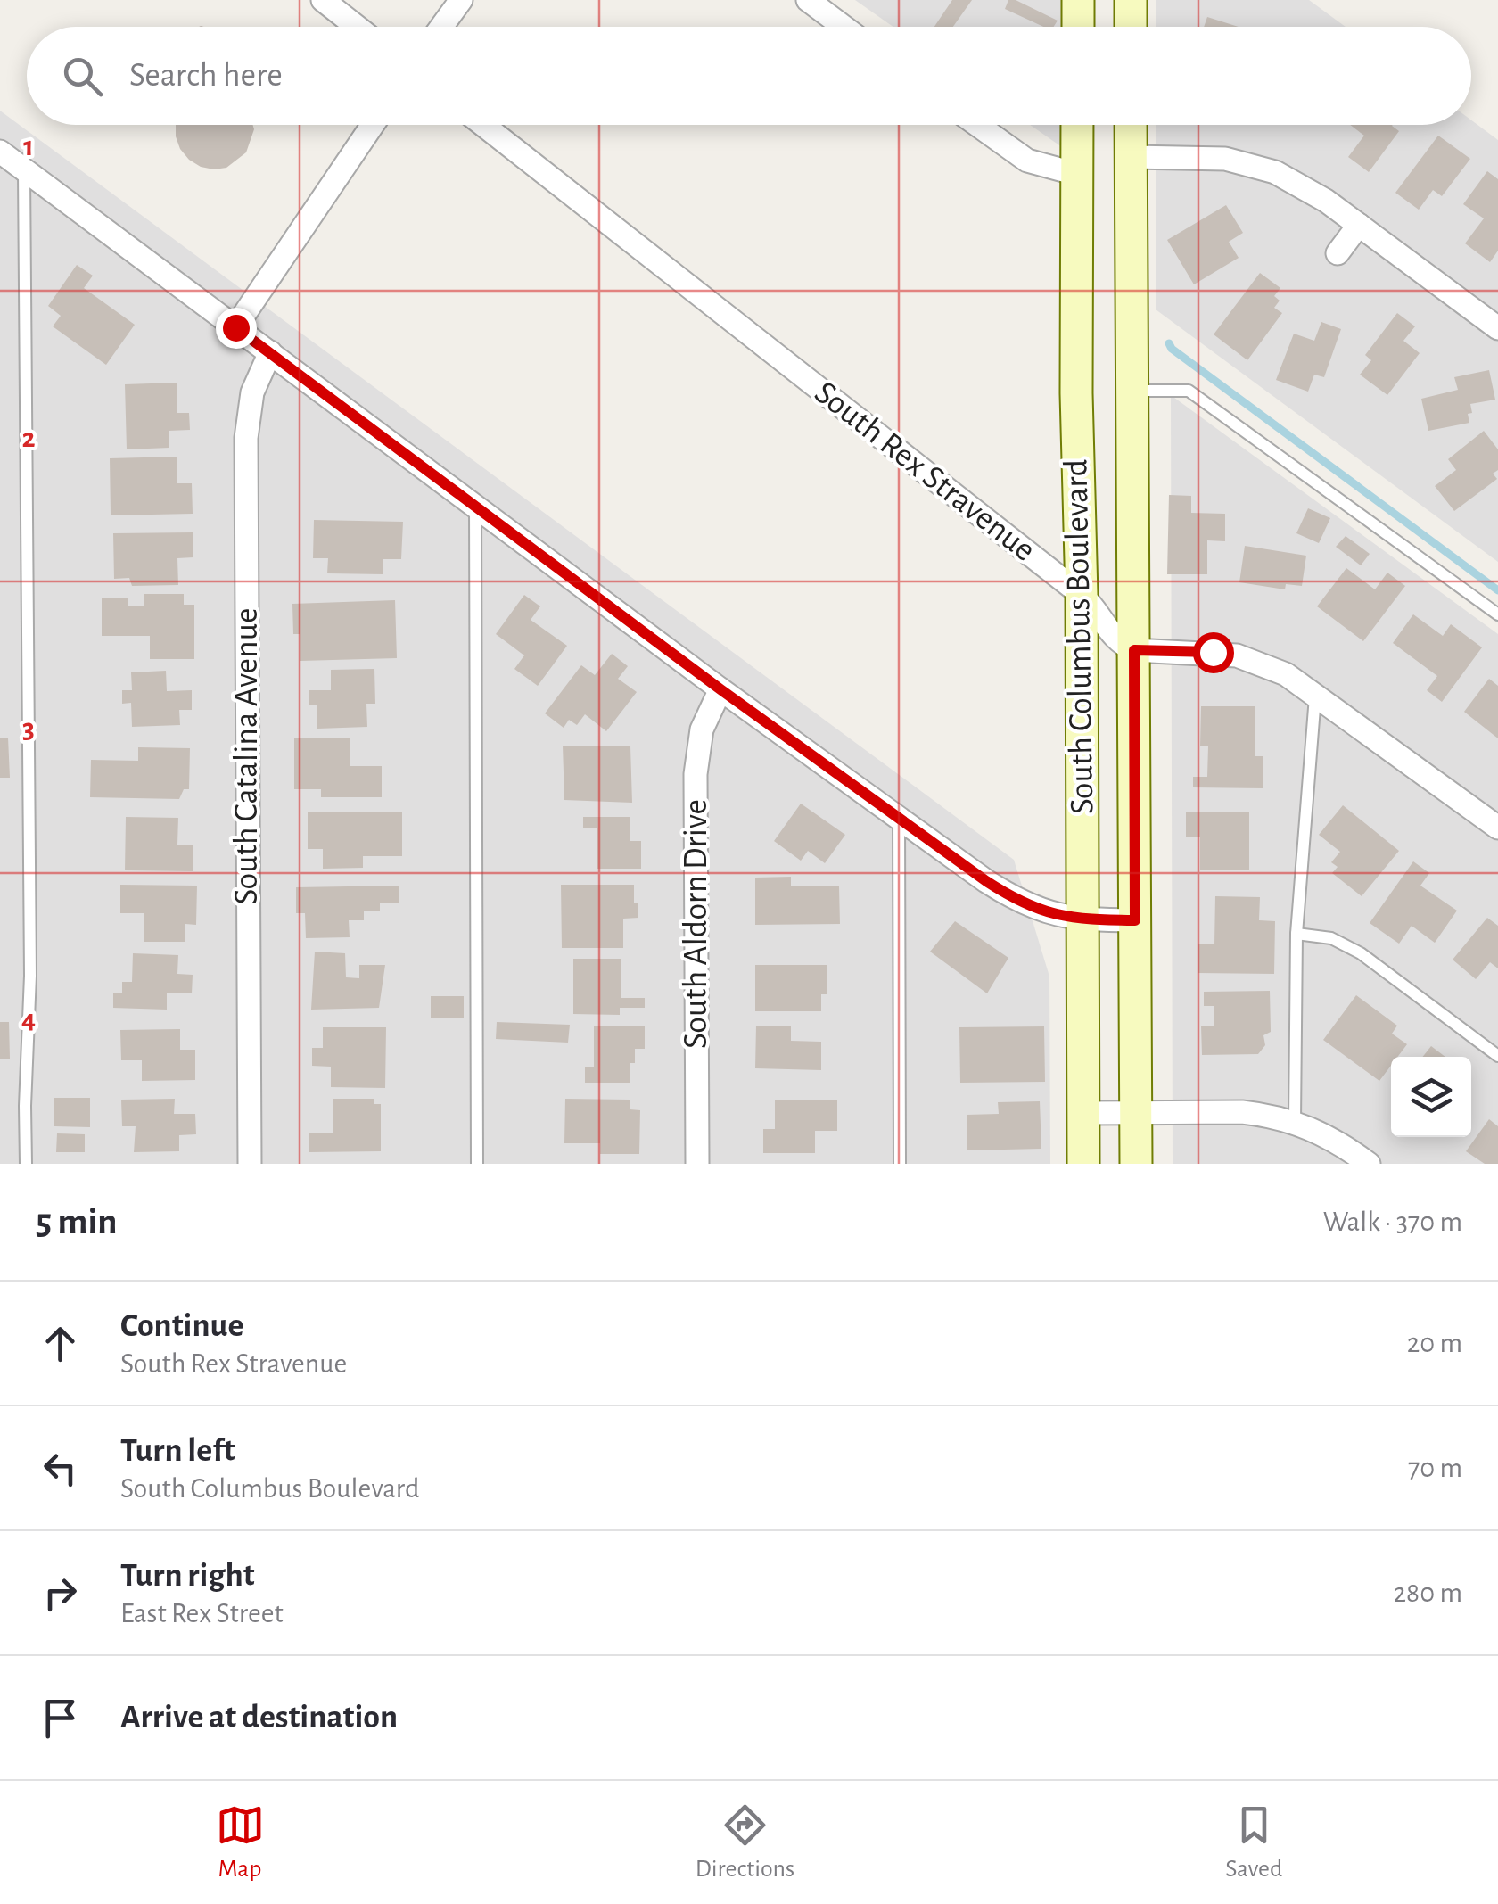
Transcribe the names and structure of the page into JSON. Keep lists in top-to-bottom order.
{
  "streets": {
    "street": [
      "South Rex Stravenue",
      "South Columbus Boulevard",
      "South Catalina Avenue",
      "South Aldorn Drive"
    ]
  },
  "crossings": [
    ["South Rex Stravenue", "South Columbus Boulevard"]
  ],
  "page": {
    "search": "Search here",
    "heading": ["5 min", "Walk · 370 m"],
    "list": [
      ["Continue", "South Rex Stravenue", "20 m"],
      ["Turn left", "South Columbus Boulevard", "70 m"],
      ["Turn right", "East Rex Street", "280 m"],
      "Arrive at destination"
    ],
    "nav": ["Map", "Directions", "Saved"]
  },
  "grid": {
    "rows": [
      "1",
      "2",
      "3",
      "4"
    ]
  }
}
